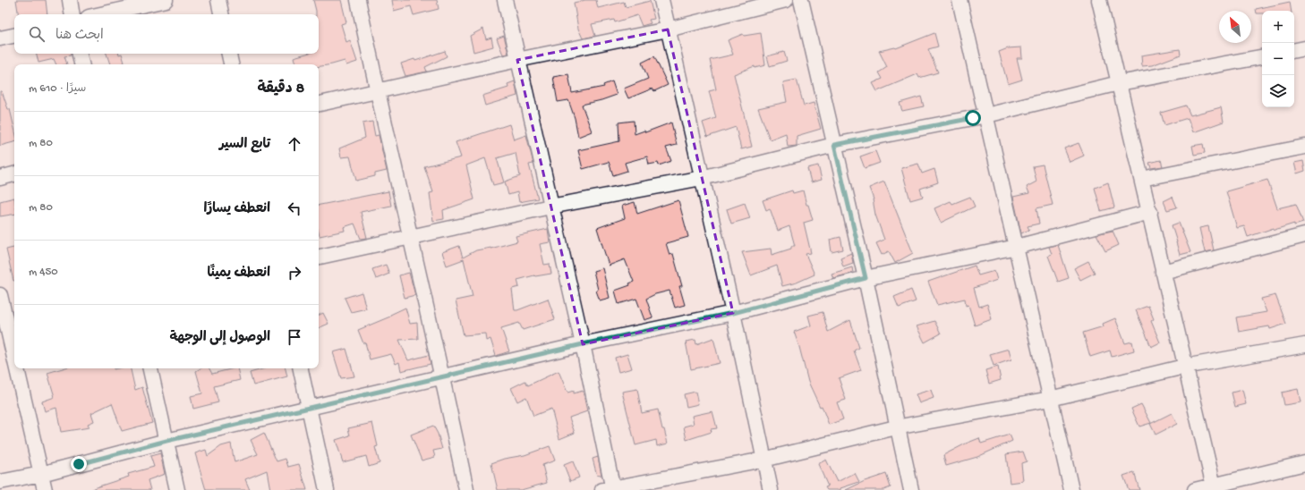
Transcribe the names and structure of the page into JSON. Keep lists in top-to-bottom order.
{
  "north": "top left",
  "page": {
    "map_buttons": ["+", "−"],
    "search": "ابحث هنا",
    "heading": ["8 دقيقة", "سيرًا · 610 m"],
    "list": [
      ["تابع السير", "80 m"],
      ["انعطف يسارًا", "80 m"],
      ["انعطف يمينًا", "450 m"],
      "الوصول إلى الوجهة"
    ]
  }
}
